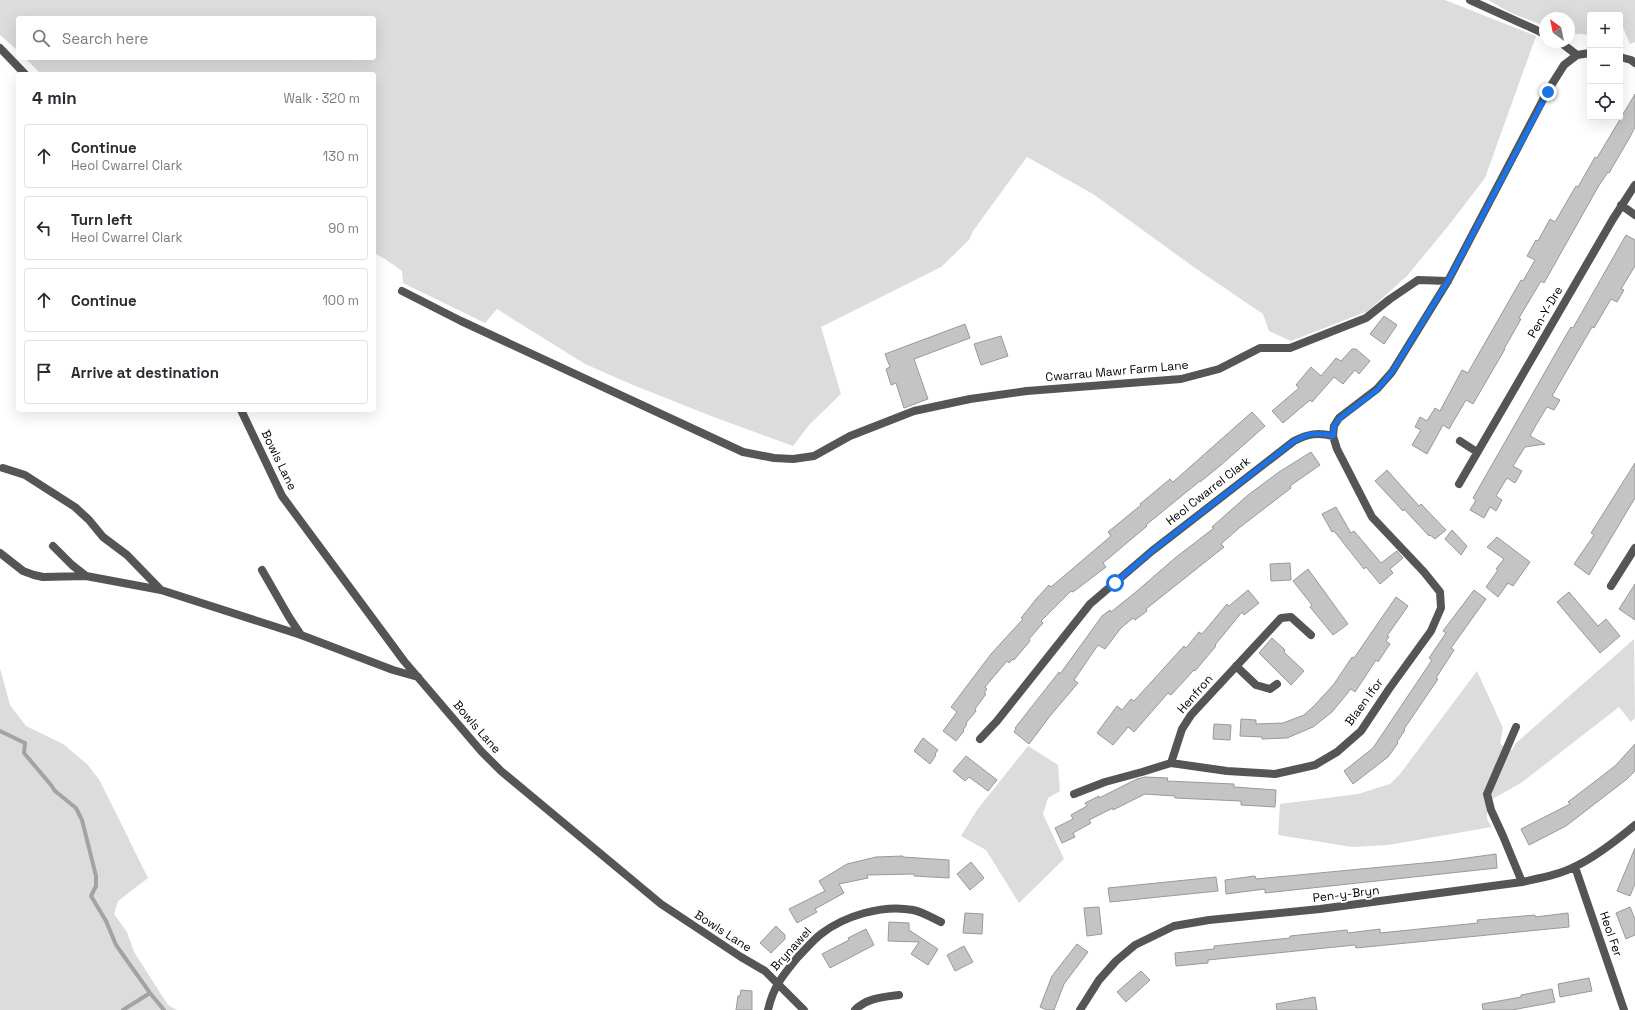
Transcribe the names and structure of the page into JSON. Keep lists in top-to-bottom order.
{
  "streets": {
    "street": [
      "Pen-Y-Dre",
      "Cwarrau Mawr Farm Lane",
      "Bowls Lane",
      "Heol Cwarrel Clark",
      "Henfron",
      "Blaen Ifor",
      "Pen-y-Bryn",
      "Heol Fer",
      "Brynawel"
    ]
  },
  "crossings": [
    ["Bowls Lane", "Brynawel"],
    ["Heol Cwarrel Clark", "Blaen Ifor"],
    ["Henfron", "Blaen Ifor"],
    ["Pen-y-Bryn", "Heol Fer"]
  ],
  "north": "top left",
  "page": {
    "map_buttons": ["+", "−"],
    "search": "Search here",
    "heading": ["4 min", "Walk · 320 m"],
    "list": [
      ["Continue", "Heol Cwarrel Clark", "130 m"],
      ["Turn left", "Heol Cwarrel Clark", "90 m"],
      ["Continue", "100 m"],
      "Arrive at destination"
    ]
  }
}
